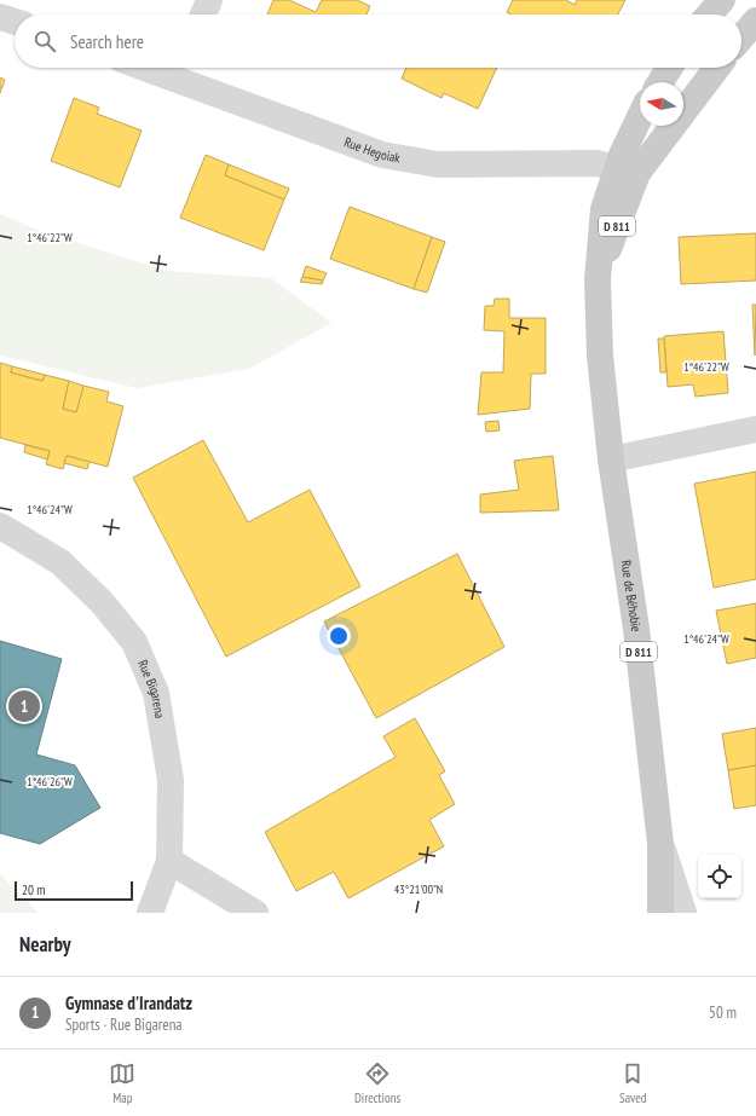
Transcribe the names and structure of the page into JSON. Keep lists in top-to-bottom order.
{
  "streets": {
    "main road": ["D 811", "Rue de Béhobie"],
    "street": ["Rue Hegoiak", "Rue Bigarena"]
  },
  "crossings": [
    ["Rue Hegoiak", "Rue de Béhobie"]
  ],
  "scale_bar": "20 m",
  "north": "left",
  "page": {
    "search": "Search here",
    "pins": "1",
    "scale": "20 m",
    "heading": "Nearby",
    "list": [
      {
        "mark": "1",
        "name": "Gymnase d'Irandatz",
        "note": "Sports · Rue Bigarena",
        "value": "50 m"
      }
    ],
    "nav": ["Map", "Directions", "Saved"]
  },
  "coordinates": [
    "1°46'22\"W",
    "1°46'24\"W",
    "1°46'26\"W",
    "43°21'00\"N"
  ]
}
